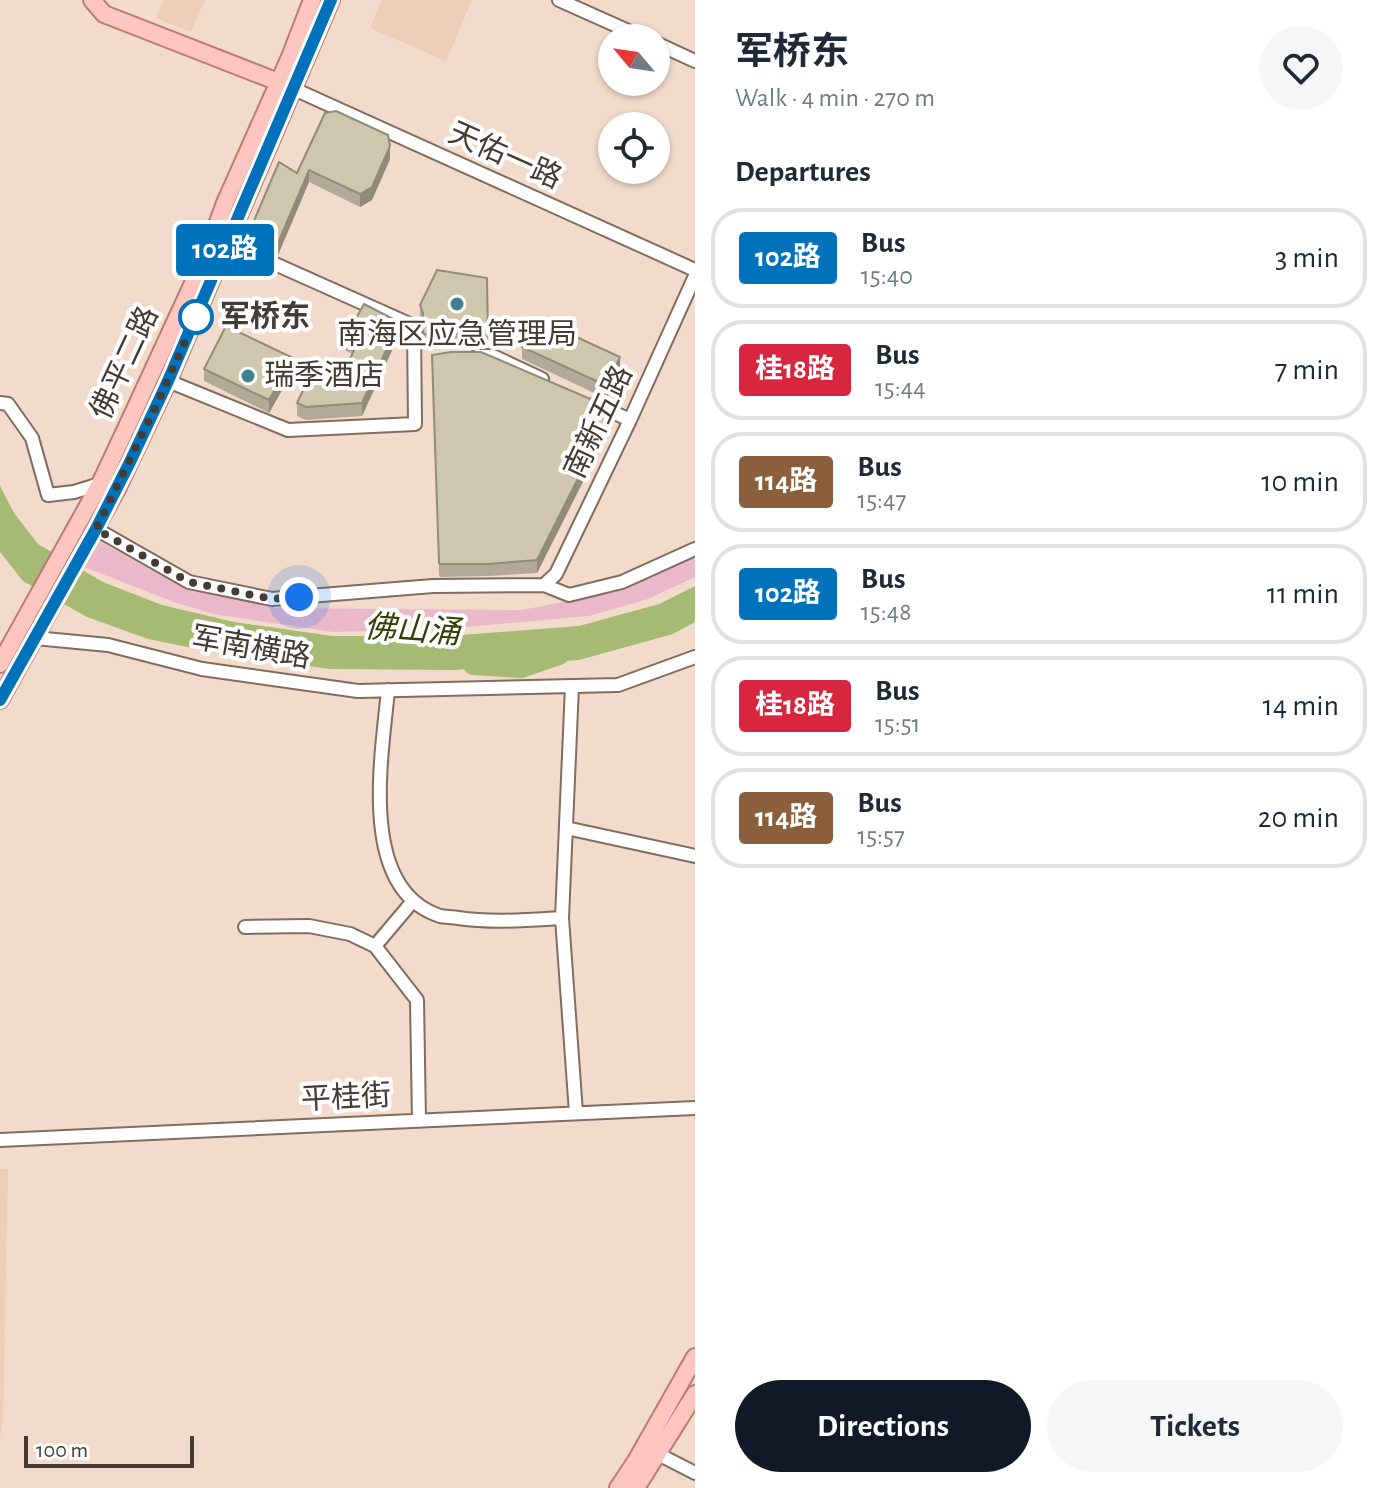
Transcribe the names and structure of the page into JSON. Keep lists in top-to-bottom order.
{
  "streets": {
    "main road": ["佛平二路"],
    "street": [
      "天佑一路",
      "南新五路",
      "军南横路",
      "平桂街"
    ]
  },
  "crossings": [
    ["天佑一路", "佛平二路"],
    ["天佑一路", "南新五路"],
    ["佛平二路", "军南横路"]
  ],
  "water": ["佛山涌"],
  "places": ["南海区应急管理局", "军桥东", "瑞季酒店"],
  "lines": ["bus line 102路"],
  "scale_bar": "100 m",
  "north": "top left",
  "page": {
    "on_map": "102路",
    "heading": [
      ["军桥东", "Walk · 4 min · 270 m"],
      "Departures"
    ],
    "list": [
      {
        "mark": "102路",
        "name": "Bus",
        "note": "15:40",
        "value": "3 min"
      },
      {
        "mark": "桂18路",
        "name": "Bus",
        "note": "15:44",
        "value": "7 min"
      },
      {
        "mark": "114路",
        "name": "Bus",
        "note": "15:47",
        "value": "10 min"
      },
      {
        "mark": "102路",
        "name": "Bus",
        "note": "15:48",
        "value": "11 min"
      },
      {
        "mark": "桂18路",
        "name": "Bus",
        "note": "15:51",
        "value": "14 min"
      },
      {
        "mark": "114路",
        "name": "Bus",
        "note": "15:57",
        "value": "20 min"
      }
    ],
    "buttons": ["Directions", "Tickets"],
    "scale": "100 m"
  }
}
